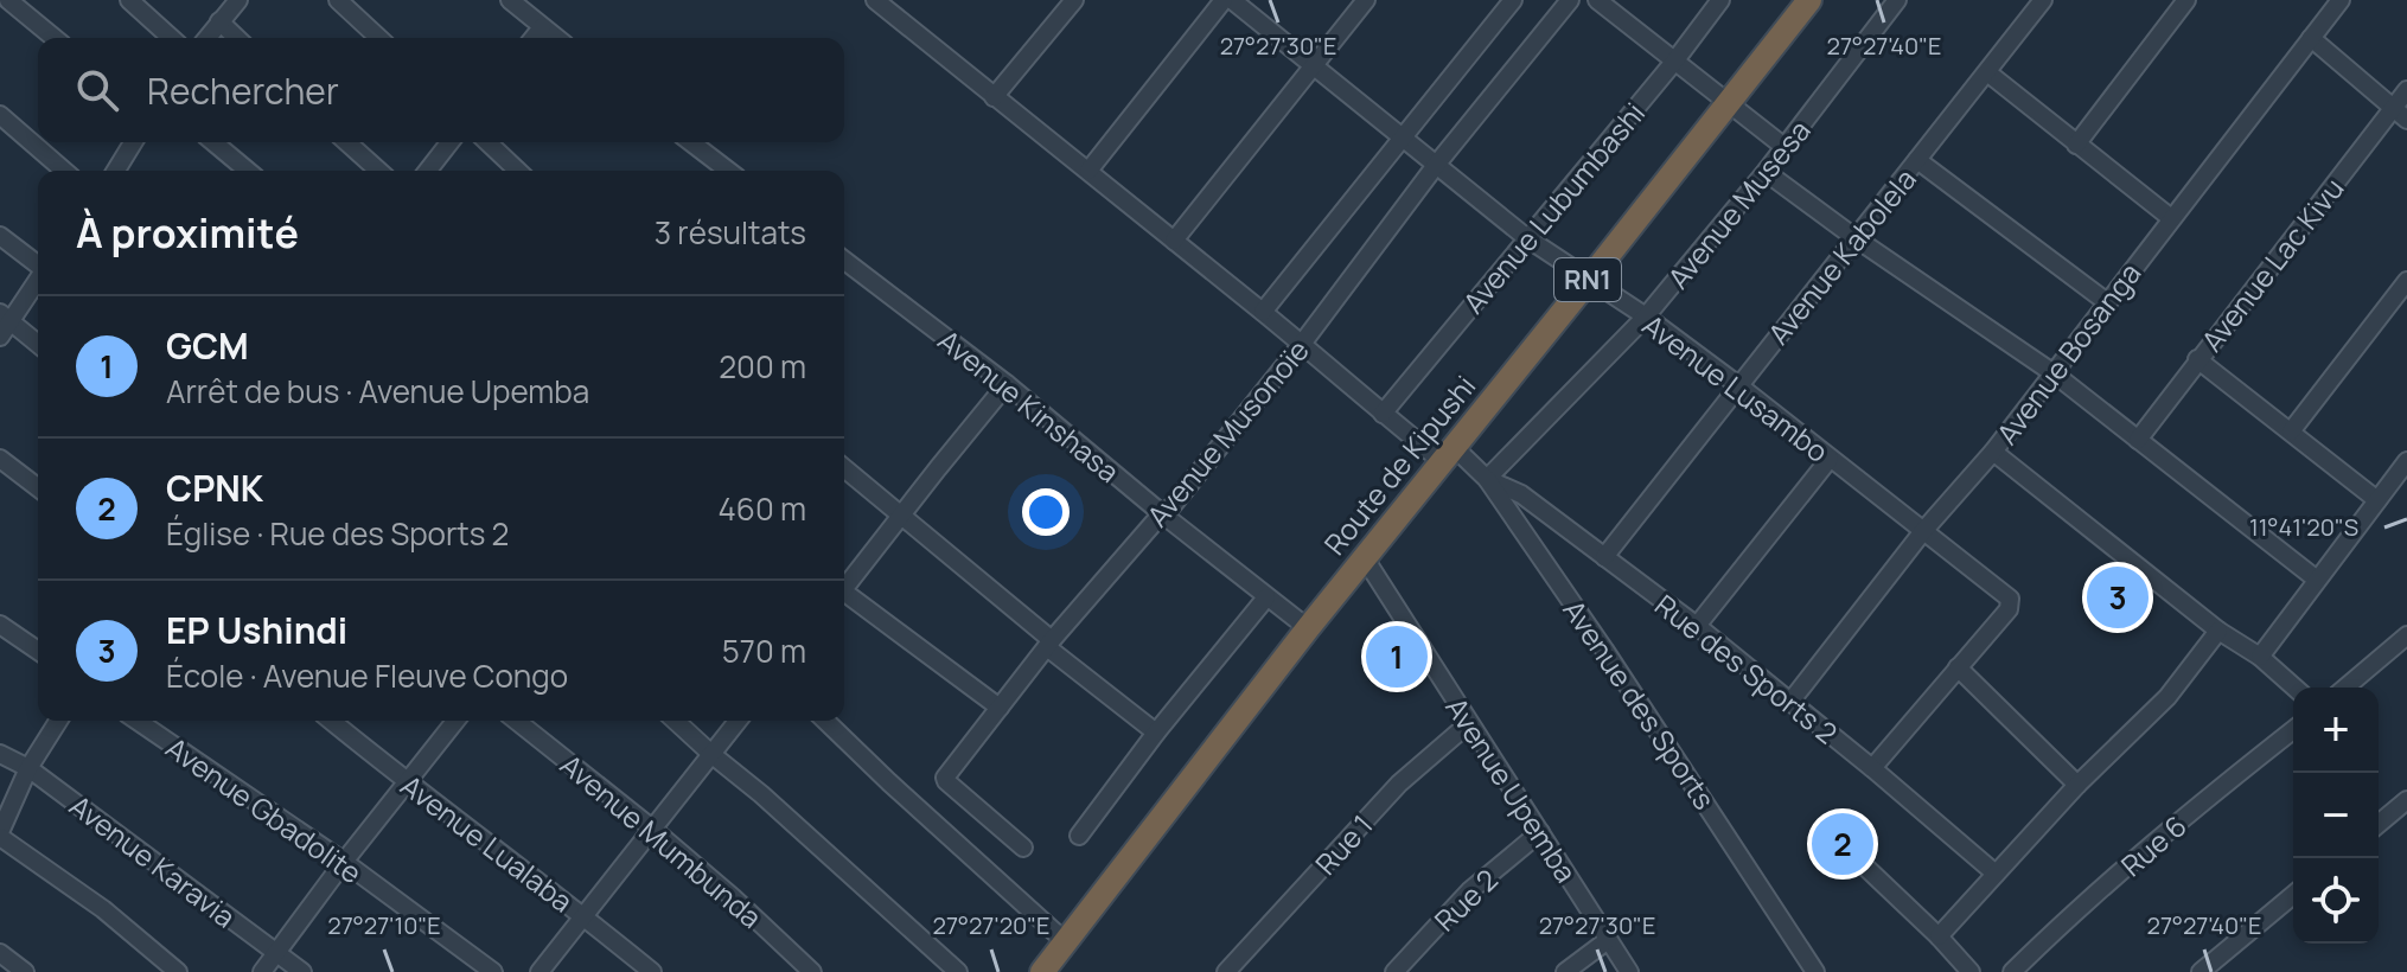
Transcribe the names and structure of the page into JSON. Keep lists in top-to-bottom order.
{
  "streets": {
    "highway": ["RN1", "Route de Kipushi"],
    "street": [
      "Avenue Musesa",
      "Avenue Lubumbashi",
      "Avenue Kabolela",
      "Avenue Lac Kivu",
      "Avenue Bosanga",
      "Avenue Lusambo",
      "Avenue Kinshasa",
      "Avenue Musonoïe",
      "Rue des Sports 2",
      "Avenue des Sports",
      "Avenue Upemba",
      "Avenue Gbadolite",
      "Avenue Mumbunda",
      "Avenue Lualaba",
      "Rue 1",
      "Rue 6",
      "Avenue Karavia",
      "Rue 2"
    ]
  },
  "crossings": [
    ["Avenue Musesa", "Avenue Lusambo"],
    ["Avenue Musesa", "Rue des Sports 2"],
    ["Avenue Musesa", "Avenue des Sports"],
    ["Avenue Lubumbashi", "Avenue Lusambo"],
    ["Avenue Lubumbashi", "Avenue des Sports"],
    ["Avenue Kabolela", "Avenue Lusambo"],
    ["Avenue Kabolela", "Rue des Sports 2"],
    ["Avenue Bosanga", "Avenue Lusambo"],
    ["Avenue Bosanga", "Rue des Sports 2"],
    ["Avenue Lusambo", "Avenue Musonoïe"],
    ["Avenue Lusambo", "Route de Kipushi"],
    ["Avenue Kinshasa", "Avenue Musonoïe"],
    ["Avenue Kinshasa", "Route de Kipushi"],
    ["Avenue Musonoïe", "Avenue des Sports"],
    ["Route de Kipushi", "Avenue des Sports"],
    ["Route de Kipushi", "Avenue Upemba"],
    ["Rue des Sports 2", "Avenue des Sports"],
    ["Avenue Upemba", "Rue 1"],
    ["Avenue Upemba", "Rue 2"]
  ],
  "page": {
    "search": "Rechercher",
    "heading": ["À proximité", "3 résultats"],
    "list": [
      {
        "mark": "1",
        "name": "GCM",
        "note": "Arrêt de bus · Avenue Upemba",
        "value": "200 m"
      },
      {
        "mark": "2",
        "name": "CPNK",
        "note": "Église · Rue des Sports 2",
        "value": "460 m"
      },
      {
        "mark": "3",
        "name": "EP Ushindi",
        "note": "École · Avenue Fleuve Congo",
        "value": "570 m"
      }
    ],
    "pins": ["3", "1", "2"],
    "map_buttons": ["+", "−"]
  },
  "coordinates": [
    "27°27'30\"E",
    "27°27'40\"E",
    "11°41'20\"S",
    "27°27'10\"E",
    "27°27'20\"E"
  ]
}
